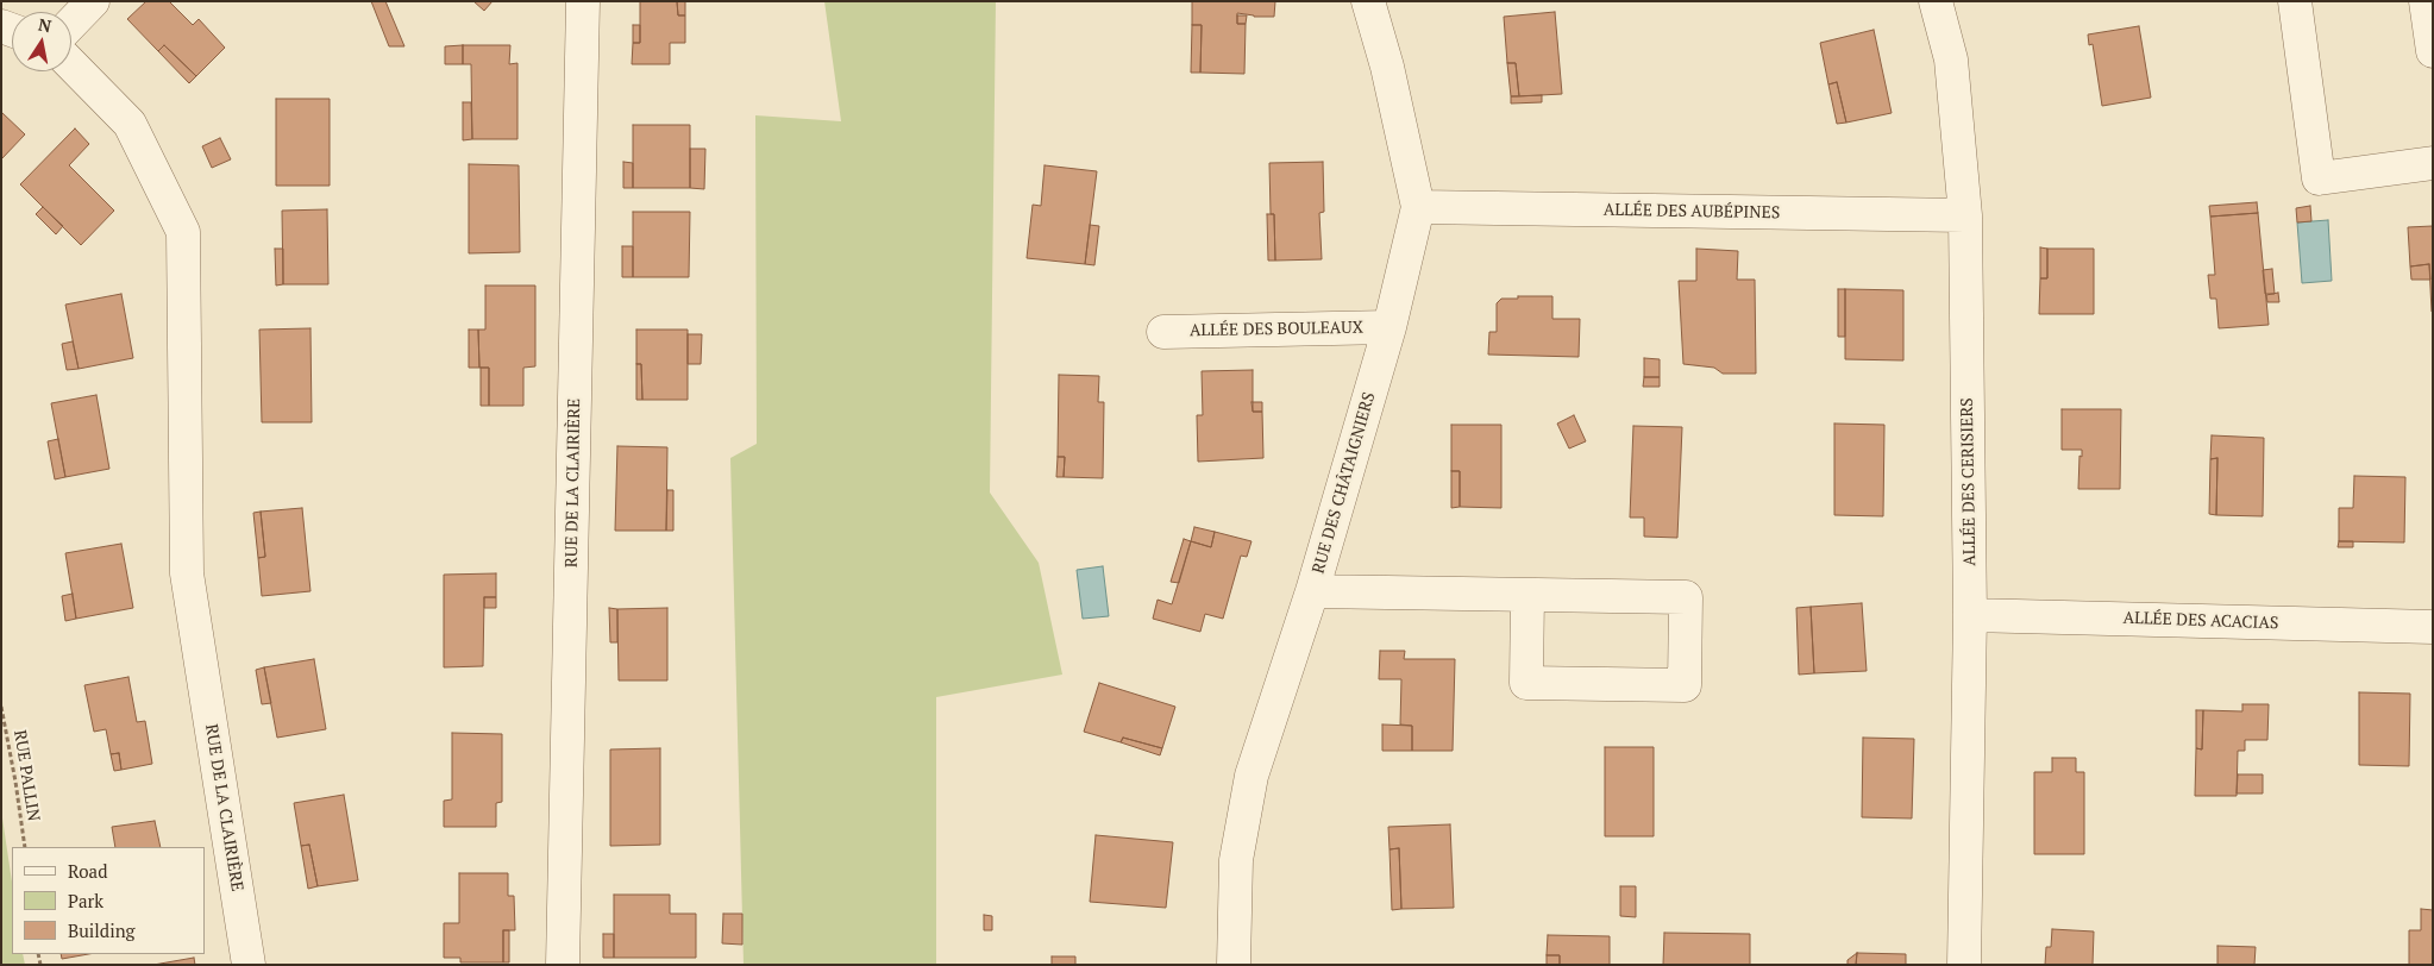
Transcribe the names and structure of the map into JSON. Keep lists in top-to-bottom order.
{
  "streets": {
    "street": [
      "ALLÉE DES AUBÉPINES",
      "ALLÉE DES BOULEAUX",
      "ALLÉE DES CERISIERS",
      "RUE DE LA CLAIRIÈRE",
      "RUE DES CHÂTAIGNIERS",
      "ALLÉE DES ACACIAS"
    ],
    "path": ["RUE PALLIN"]
  },
  "crossings": [
    ["ALLÉE DES AUBÉPINES", "ALLÉE DES CERISIERS"],
    ["ALLÉE DES AUBÉPINES", "RUE DES CHÂTAIGNIERS"],
    ["ALLÉE DES BOULEAUX", "RUE DES CHÂTAIGNIERS"],
    ["ALLÉE DES CERISIERS", "ALLÉE DES ACACIAS"]
  ],
  "legend": ["Road", "Park", "Building"],
  "north": "top"
}
